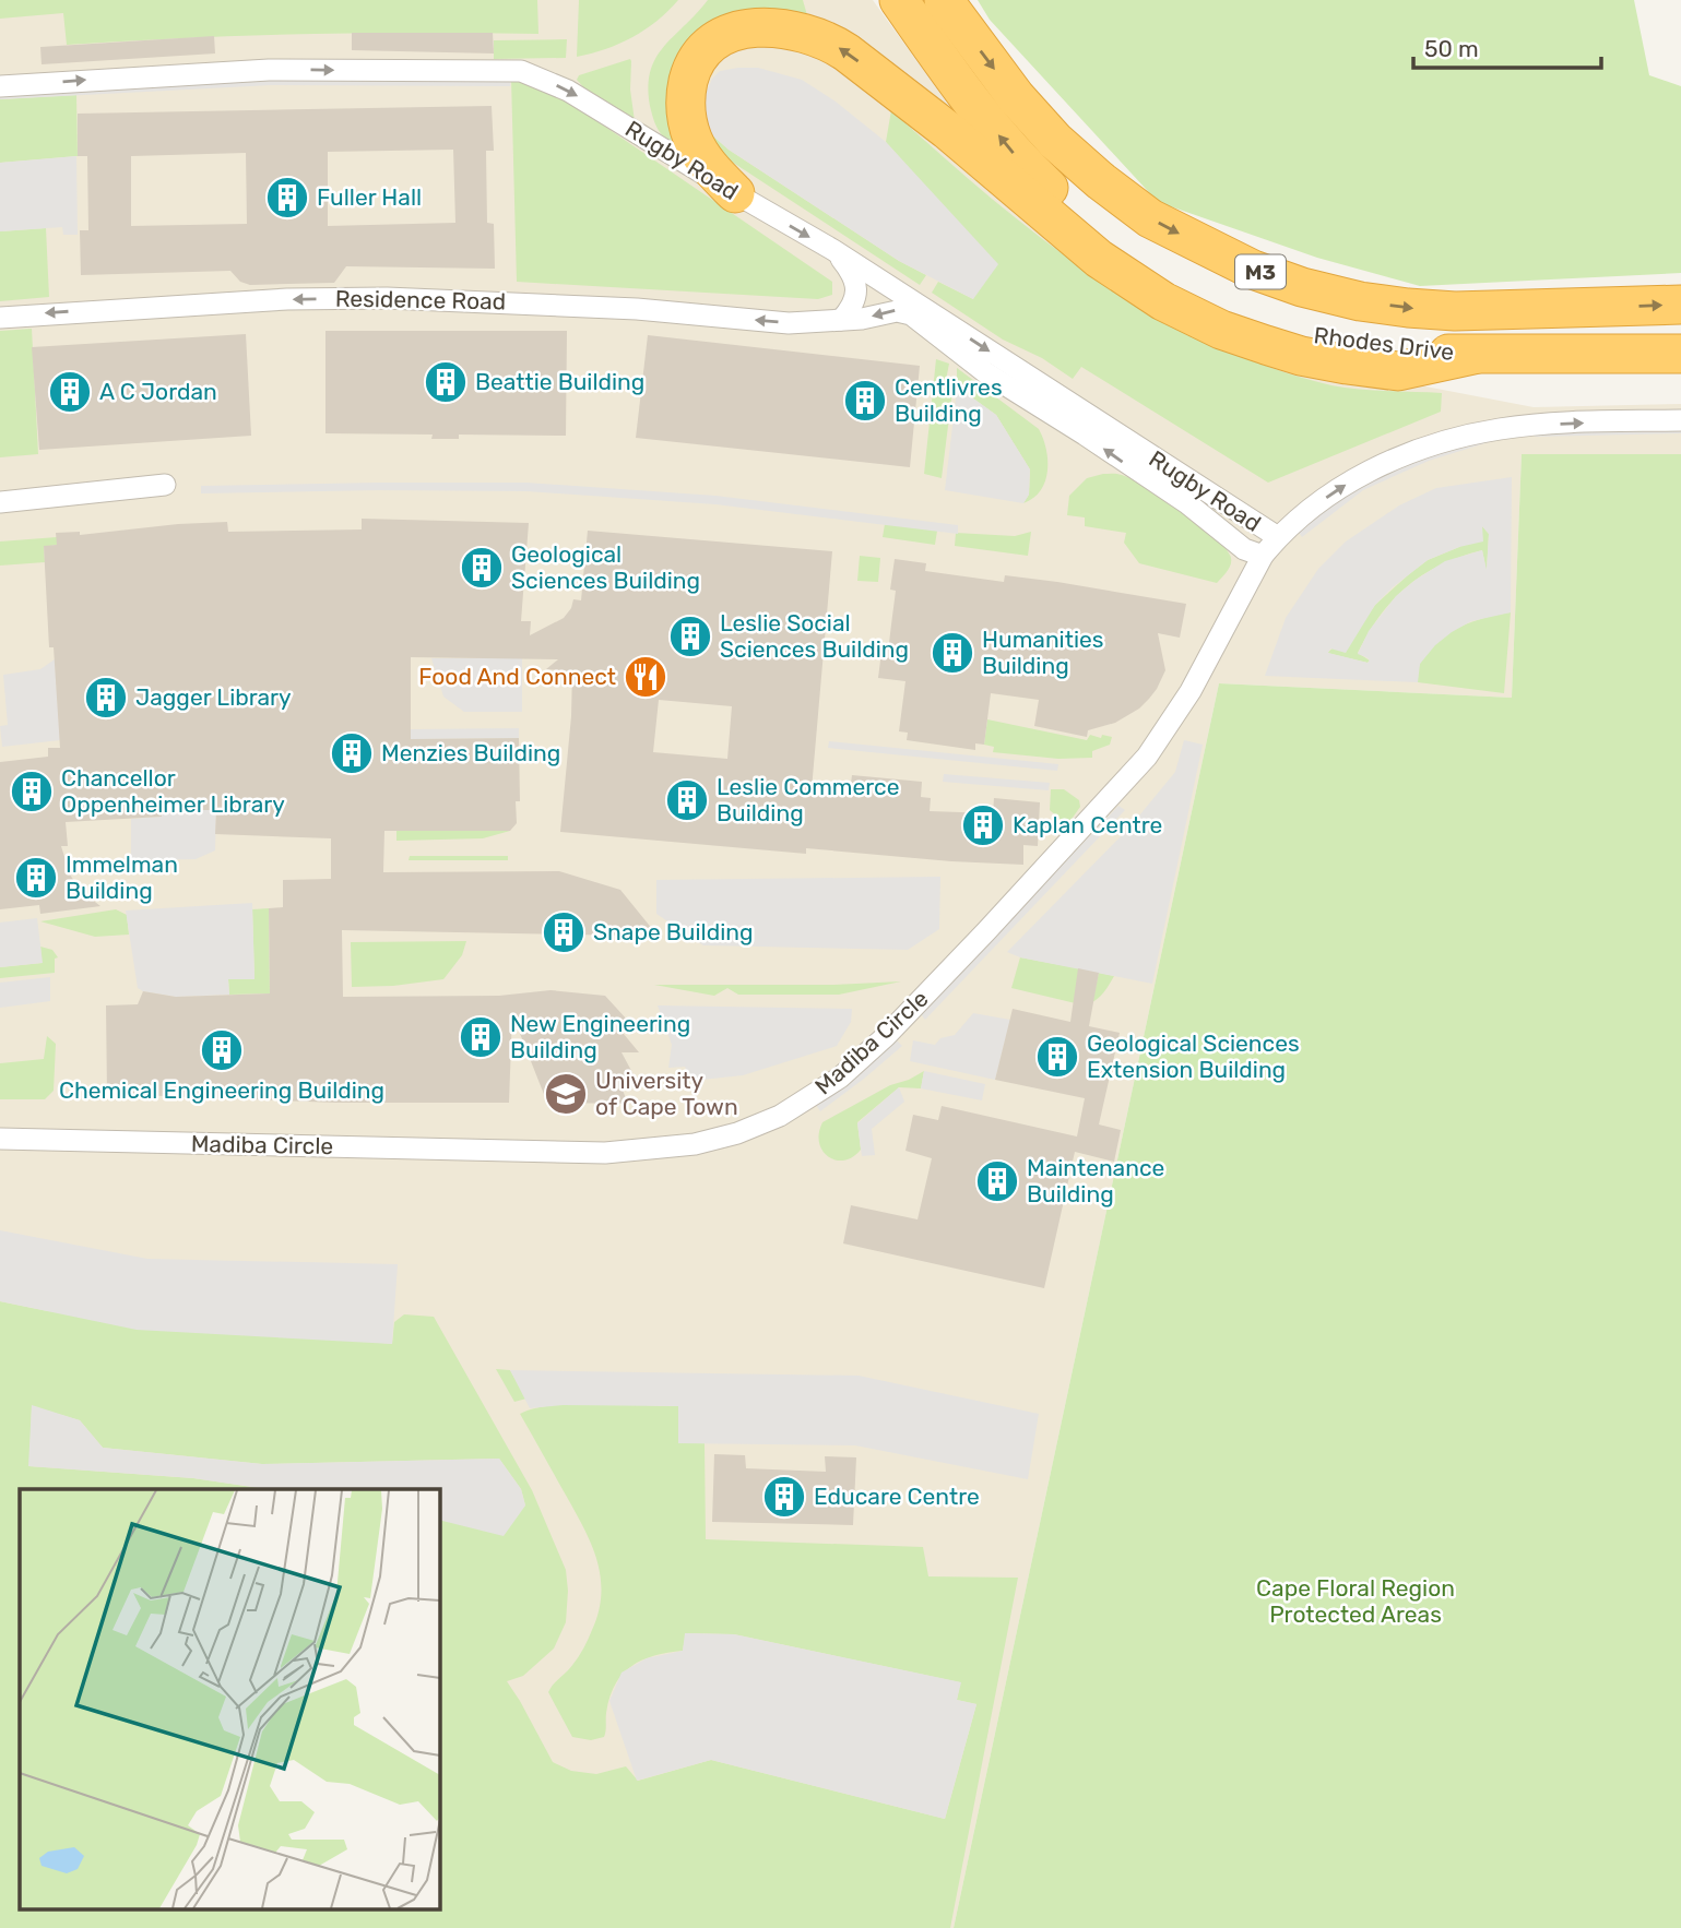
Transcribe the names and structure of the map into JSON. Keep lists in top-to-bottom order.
{
  "streets": {
    "highway": ["M3", "Rhodes Drive"],
    "street": ["Rugby Road", "Residence Road", "Madiba Circle"]
  },
  "crossings": [
    ["Rugby Road", "Residence Road"],
    ["Rugby Road", "Madiba Circle"]
  ],
  "one_way": ["Residence Road"],
  "parks": ["Cape Floral Region Protected Areas"],
  "places": {
    "building": [
      "Fuller Hall",
      "Beattie Building",
      "A C Jordan",
      "Centlivres Building",
      "Geological Sciences Building",
      "Leslie Social Sciences Building",
      "Humanities Building",
      "Jagger Library",
      "Menzies Building",
      "Chancellor Oppenheimer Library",
      "Leslie Commerce Building",
      "Kaplan Centre",
      "Immelman Building",
      "Snape Building",
      "New Engineering Building",
      "Chemical Engineering Building",
      "Geological Sciences Extension Building",
      "Maintenance Building",
      "Educare Centre"
    ],
    "restaurant": ["Food And Connect"],
    "school or university": ["University of Cape Town"]
  },
  "scale_bar": "50 m"
}
